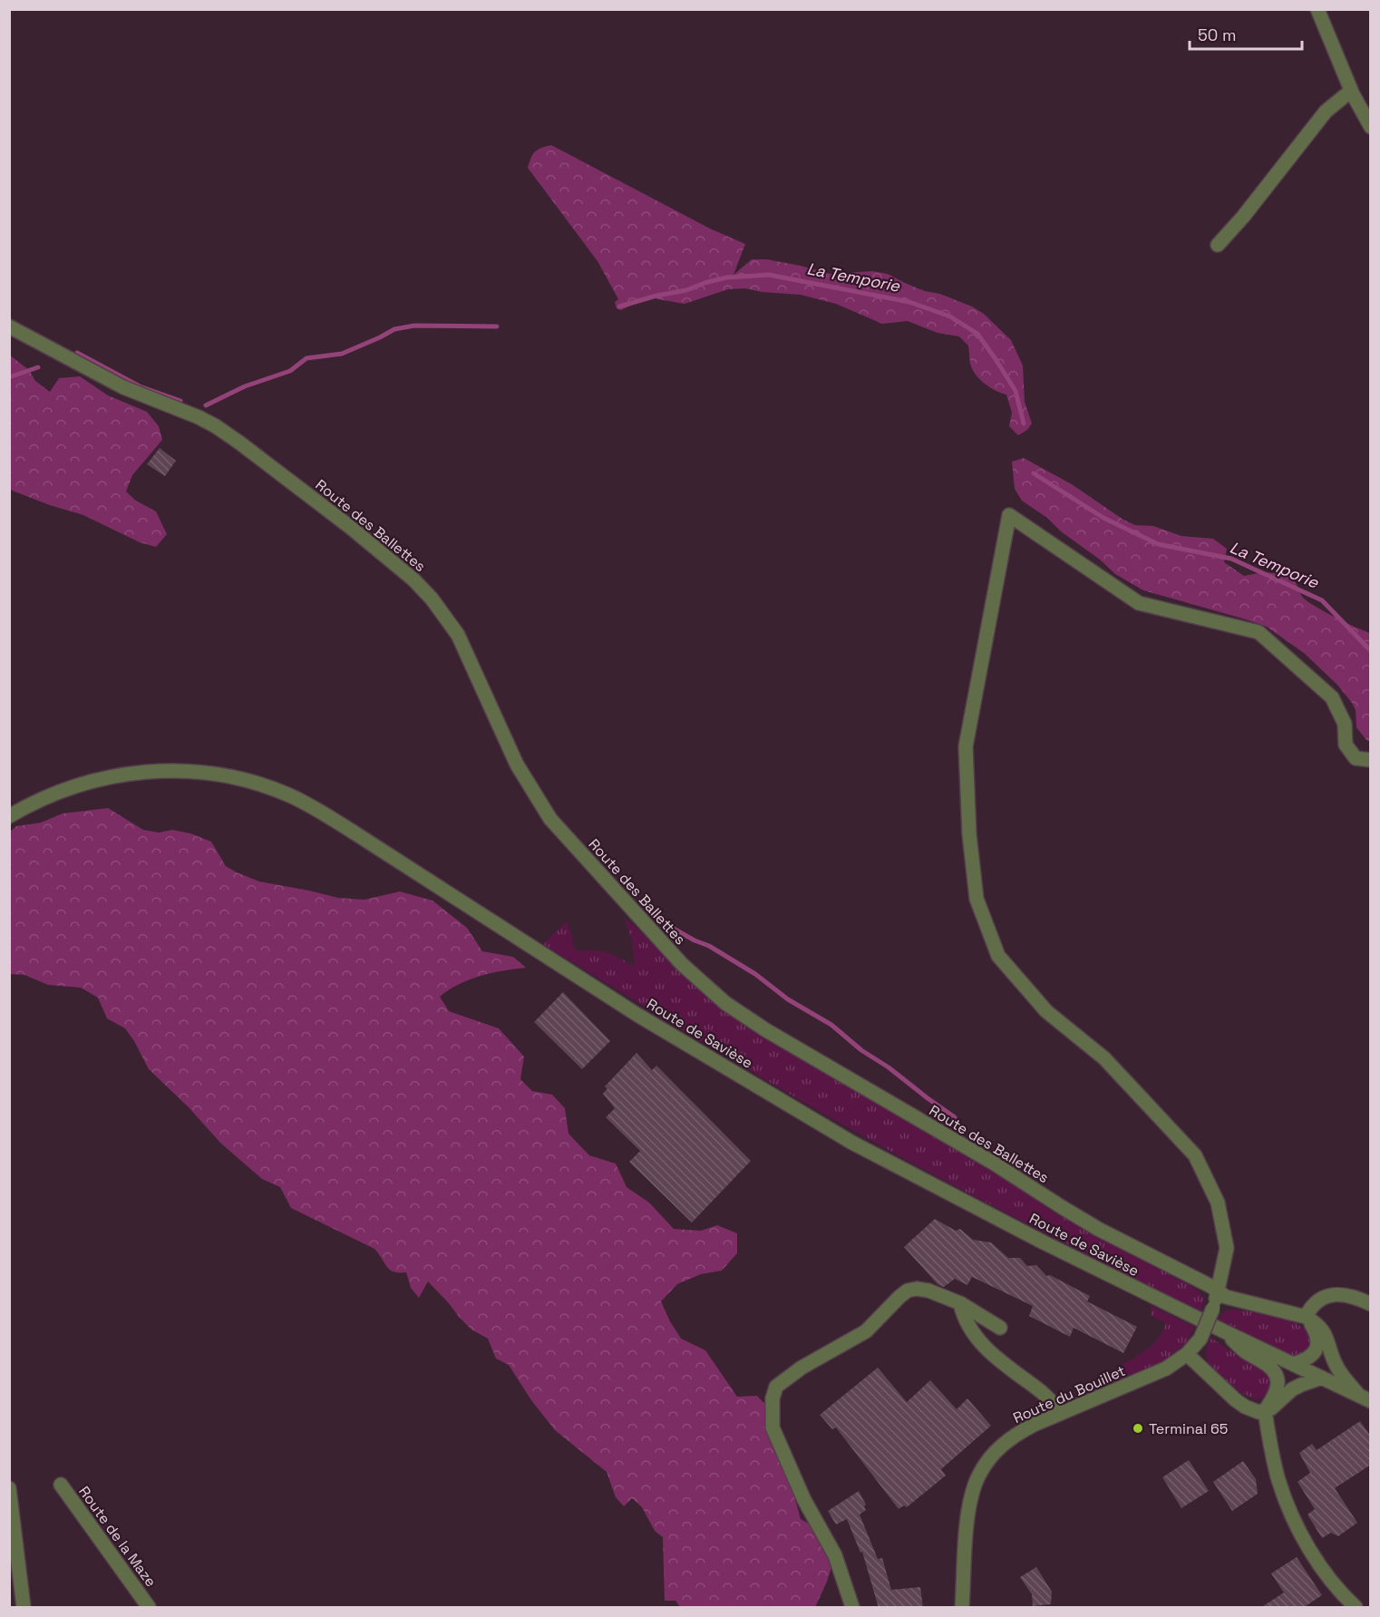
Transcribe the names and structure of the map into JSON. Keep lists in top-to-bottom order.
{
  "streets": {
    "street": [
      "Route des Ballettes",
      "Route de Savièse",
      "Route du Bouillet",
      "Route de la Maze"
    ]
  },
  "crossings": [
    ["Route des Ballettes", "Route du Bouillet"]
  ],
  "water": ["La Temporie"],
  "places": ["Terminal 65"],
  "scale_bar": "50 m"
}
